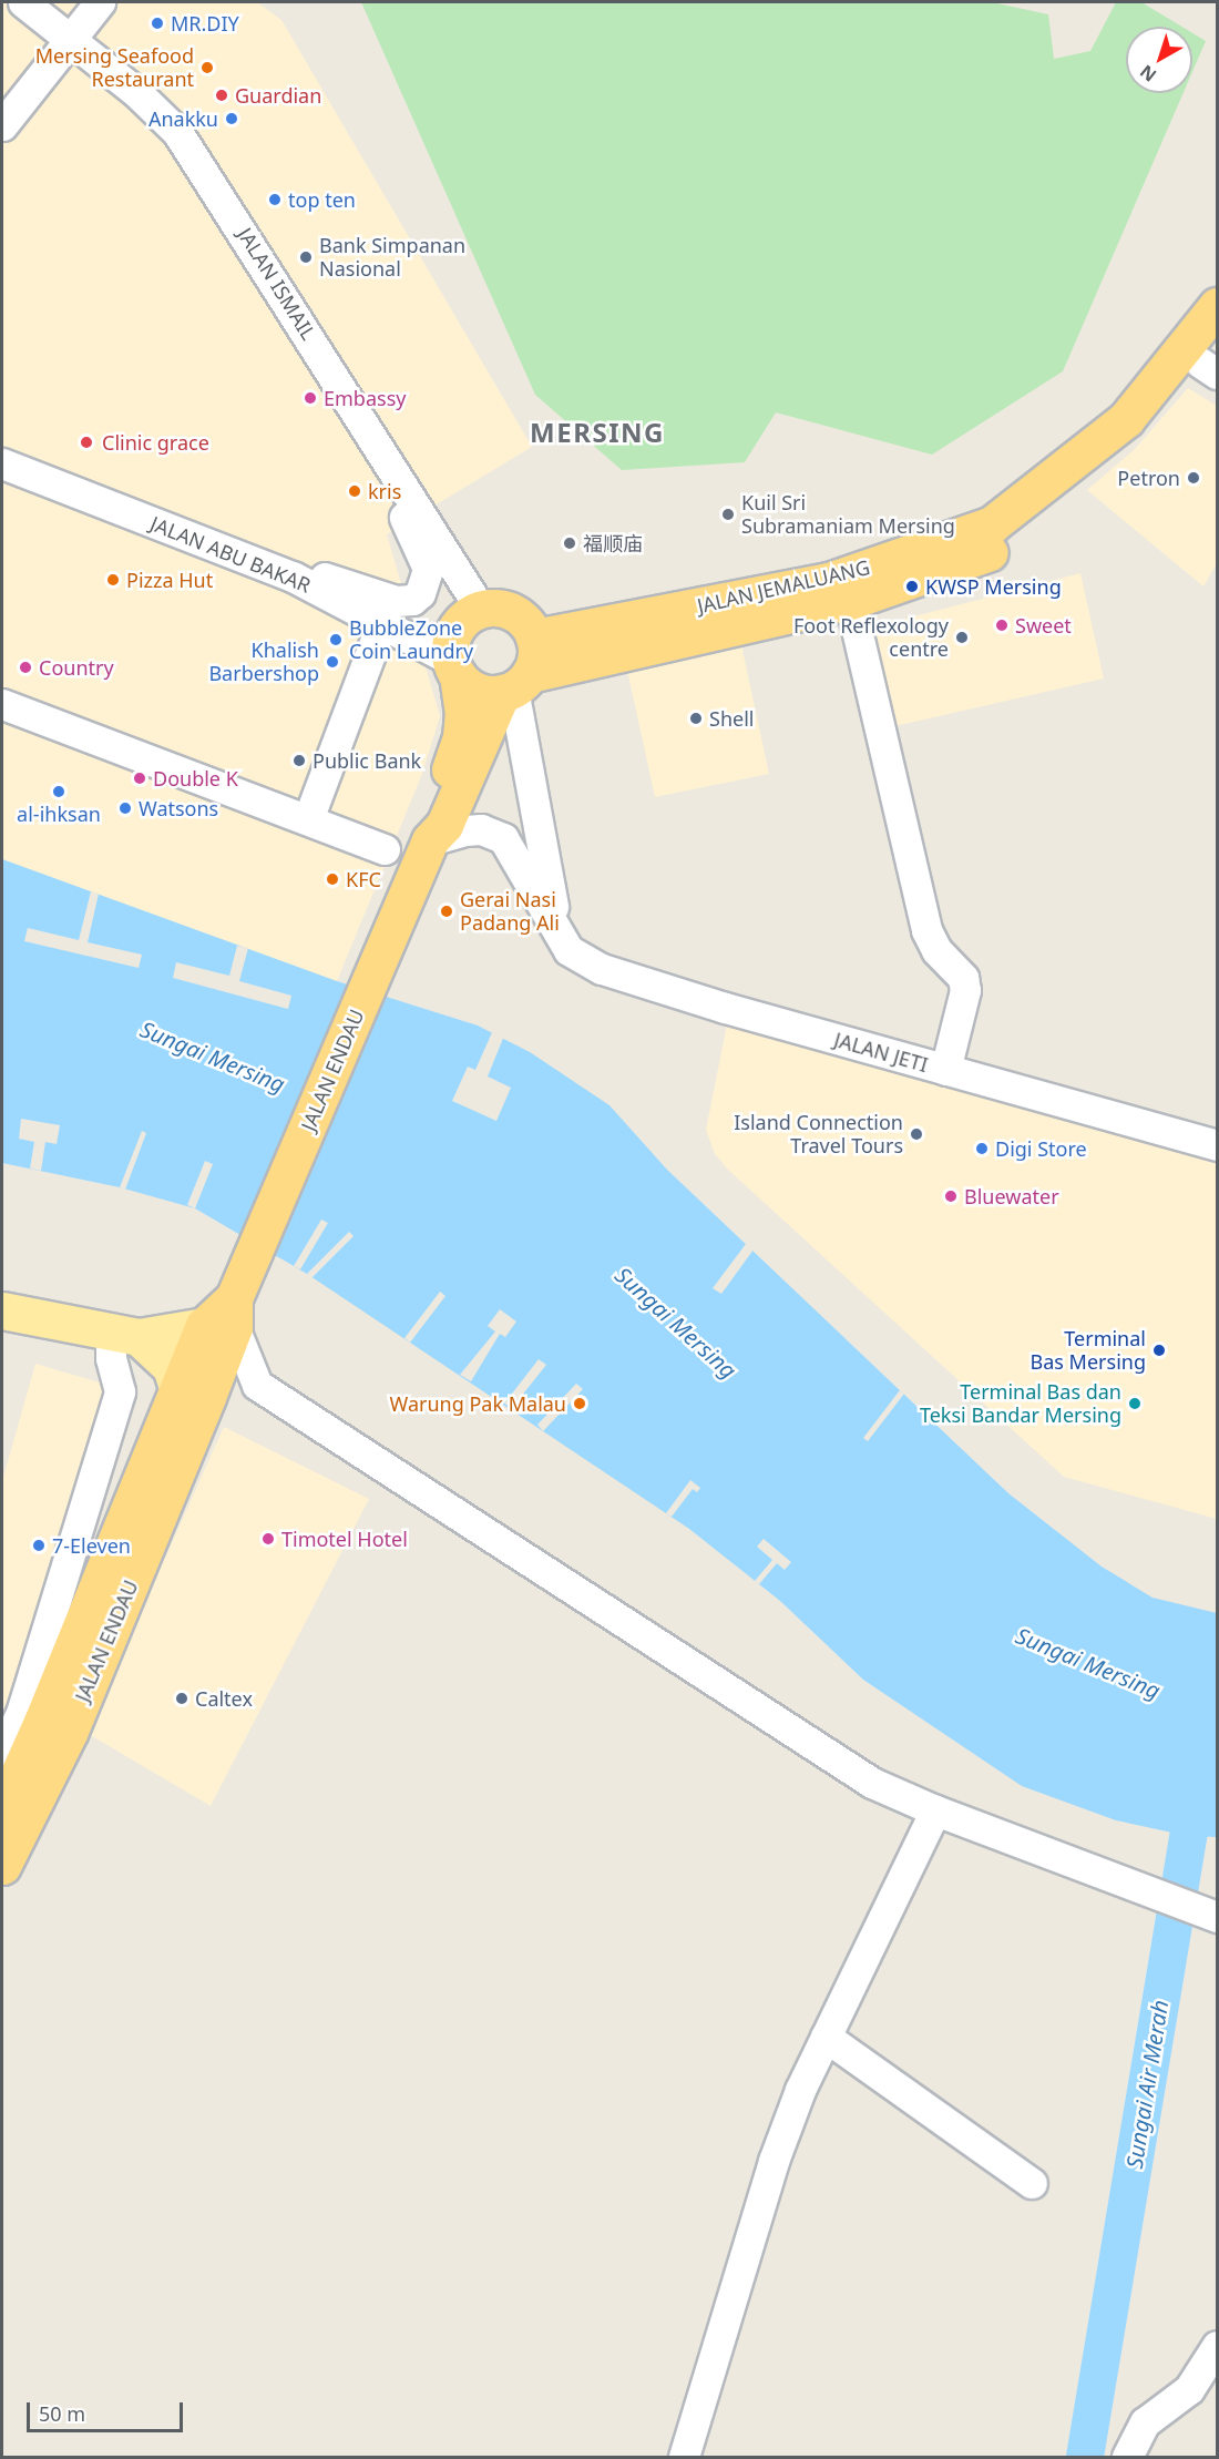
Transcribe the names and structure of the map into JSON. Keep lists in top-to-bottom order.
{
  "streets": {
    "highway": ["JALAN JEMALUANG", "JALAN ENDAU"],
    "street": ["JALAN ISMAIL", "JALAN ABU BAKAR", "JALAN JETI"]
  },
  "crossings": [
    ["JALAN ISMAIL", "JALAN ABU BAKAR"],
    ["JALAN ISMAIL", "JALAN JEMALUANG"],
    ["JALAN ISMAIL", "JALAN ENDAU"],
    ["JALAN ABU BAKAR", "JALAN JEMALUANG"],
    ["JALAN ABU BAKAR", "JALAN ENDAU"],
    ["JALAN JEMALUANG", "JALAN ENDAU"],
    ["JALAN JETI", "JALAN ENDAU"]
  ],
  "districts": ["MERSING"],
  "water": ["Sungai Mersing", "Sungai Air Merah"],
  "places": [
    "MR.DIY",
    "Mersing Seafood Restaurant",
    "Guardian",
    "Anakku",
    "top ten",
    "Bank Simpanan Nasional",
    "Embassy",
    "Clinic grace",
    "Petron",
    "kris",
    "Kuil Sri Subramaniam Mersing",
    "福顺庙",
    "Pizza Hut",
    "KWSP Mersing",
    "Sweet",
    "Foot Reflexology centre",
    "BubbleZone Coin Laundry",
    "Khalish Barbershop",
    "Country",
    "Shell",
    "Public Bank",
    "Double K",
    "al-ihksan",
    "Watsons",
    "KFC",
    "Gerai Nasi Padang Ali",
    "Island Connection Travel Tours",
    "Digi Store",
    "Bluewater",
    "Terminal Bas Mersing",
    "Warung Pak Malau",
    "Terminal Bas dan Teksi Bandar Mersing",
    "Timotel Hotel",
    "7-Eleven",
    "Caltex"
  ],
  "scale_bar": "50 m",
  "north": "bottom left"
}
